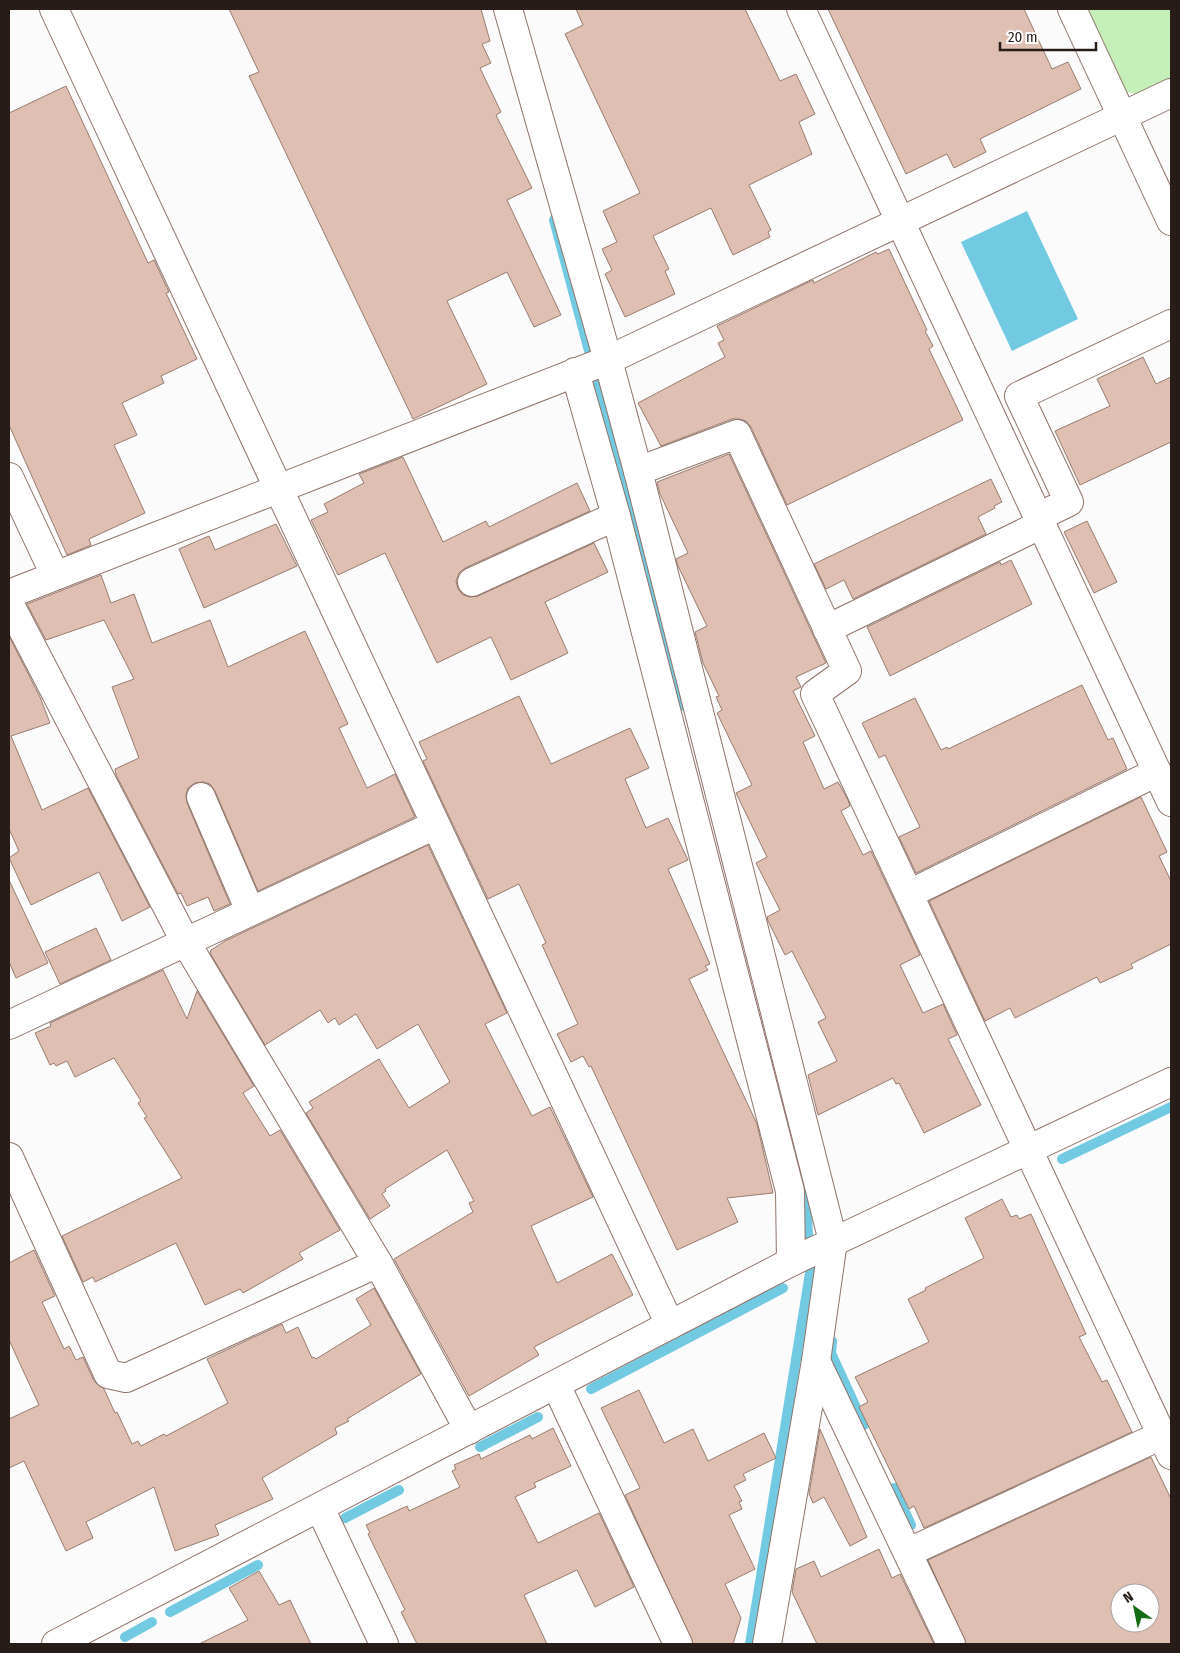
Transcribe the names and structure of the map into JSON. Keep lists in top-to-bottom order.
{
  "scale_bar": "20 m",
  "north": "top left"
}
